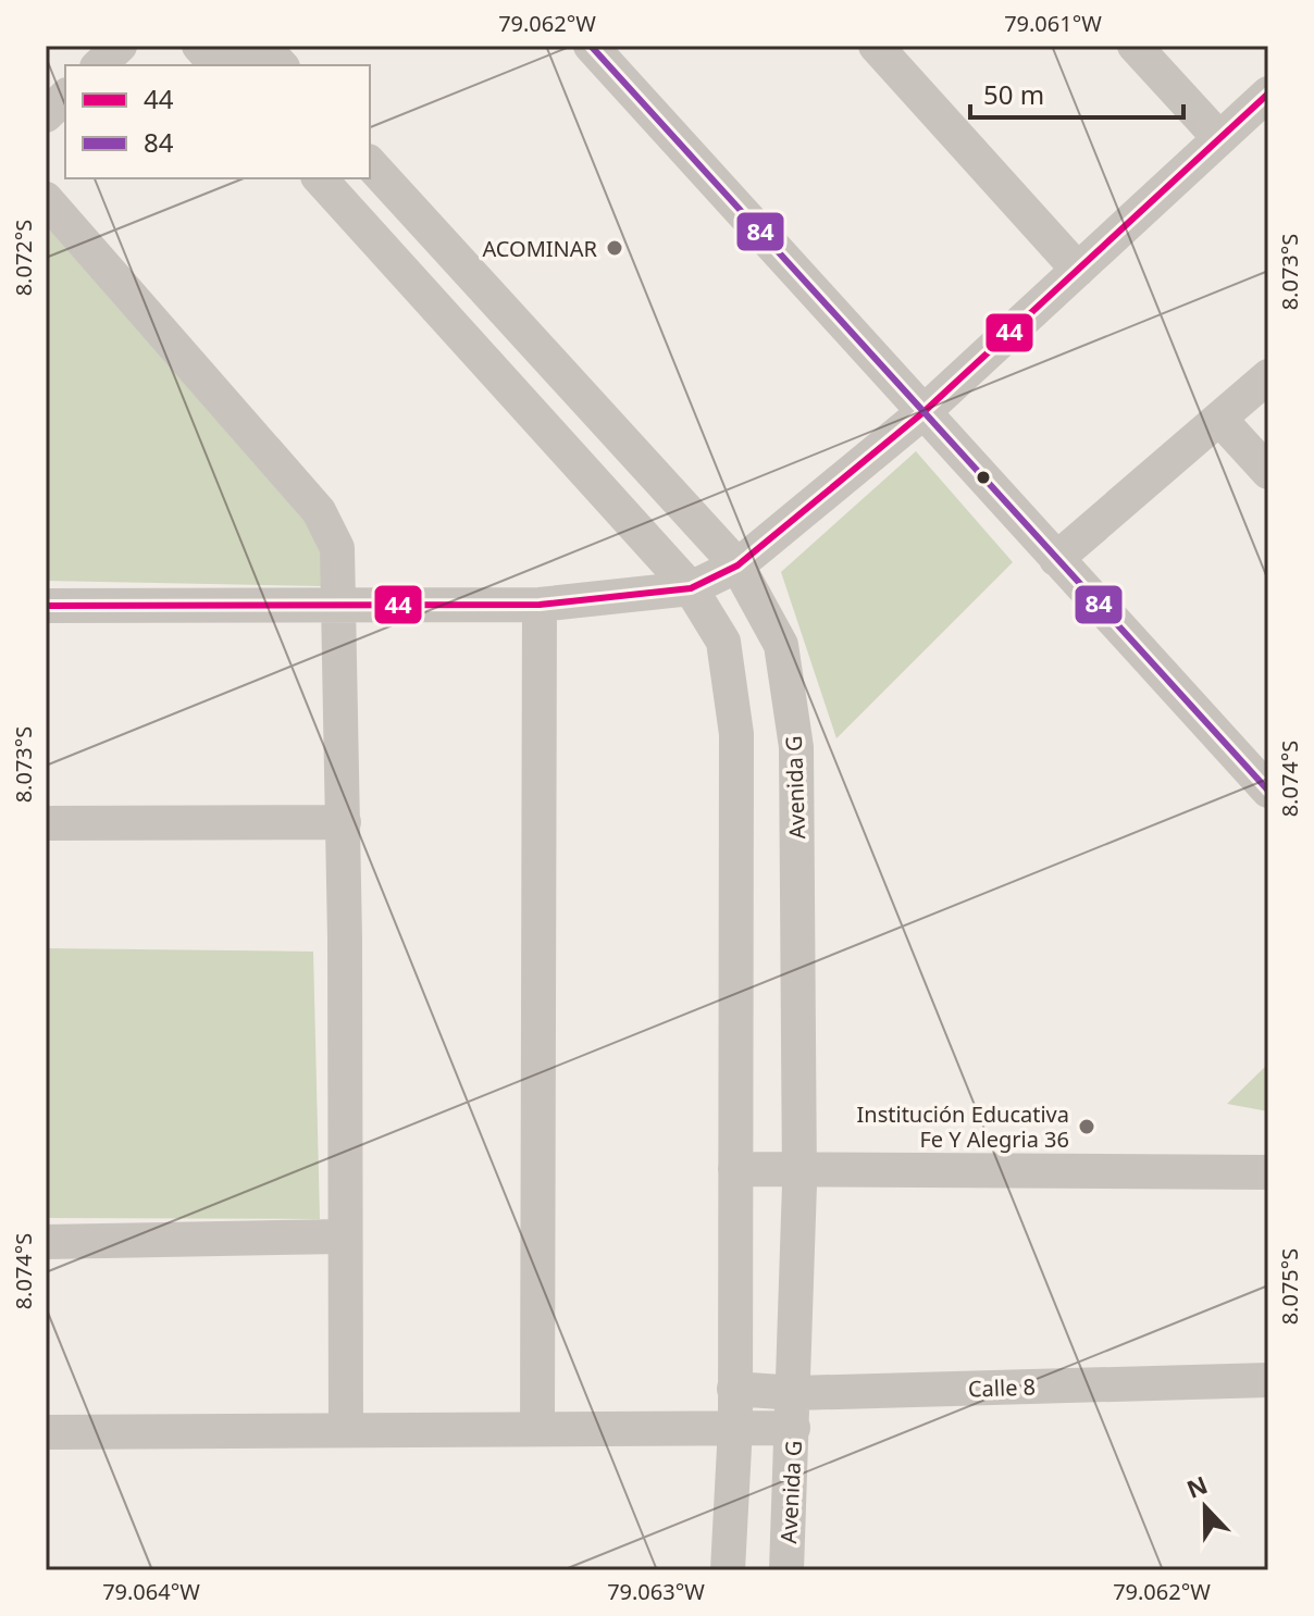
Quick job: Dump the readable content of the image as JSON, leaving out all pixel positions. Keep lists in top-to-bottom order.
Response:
{
  "streets": {
    "street": ["Avenida G", "Calle 8"]
  },
  "crossings": [
    ["Avenida G", "Calle 8"]
  ],
  "places": ["ACOMINAR", "Institución Educativa Fe Y Alegria 36"],
  "lines": ["transit line 84", "transit line 44"],
  "legend": ["44", "84"],
  "scale_bar": "50 m",
  "north": "top",
  "coordinates": [
    "79.062°W",
    "79.061°W",
    "8.072°S",
    "8.073°S",
    "8.074°S",
    "8.075°S",
    "79.064°W",
    "79.063°W"
  ]
}
